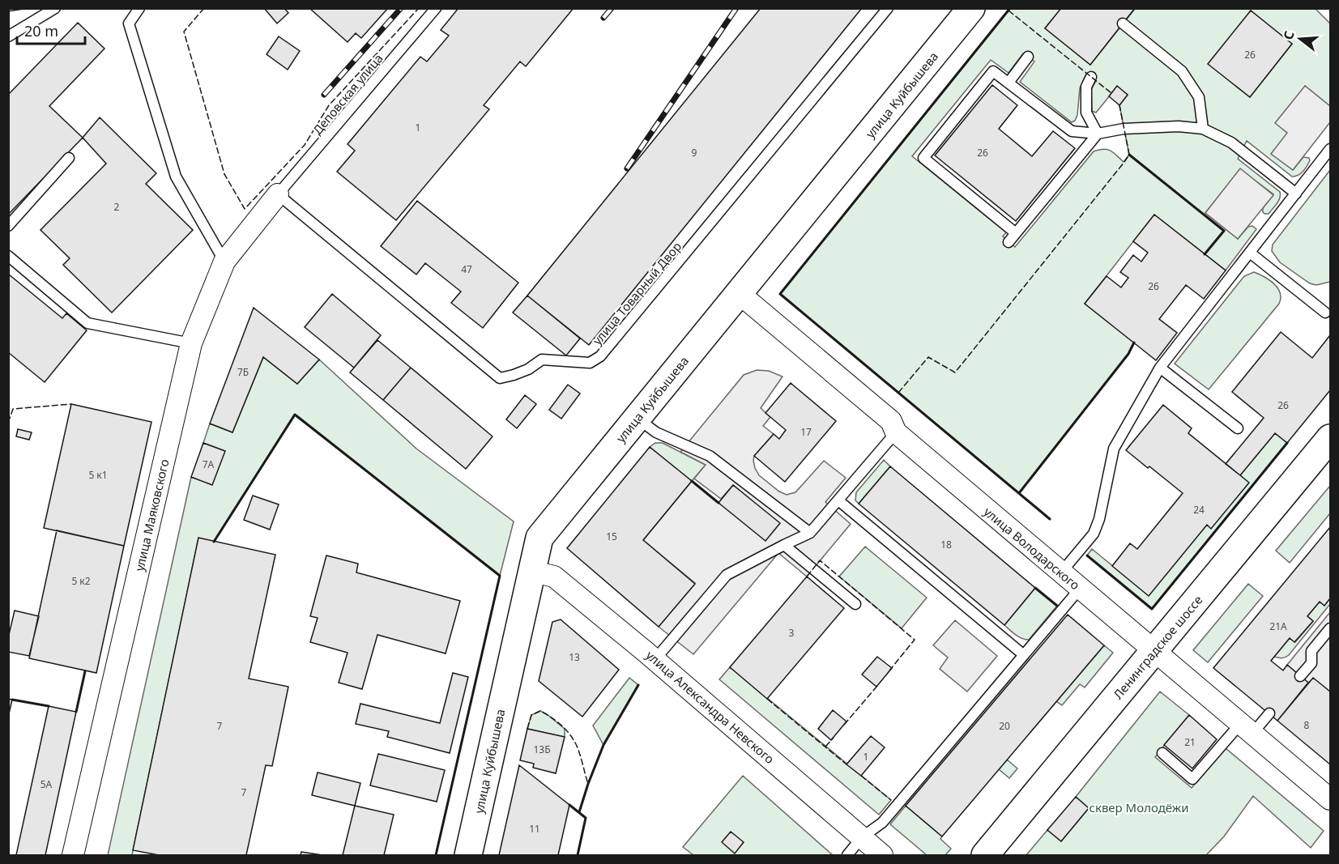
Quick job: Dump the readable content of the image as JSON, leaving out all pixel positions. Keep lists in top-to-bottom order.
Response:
{
  "streets": {
    "main road": ["улица Куйбышева", "Ленинградское шоссе"],
    "street": ["улица Маяковского", "улица Володарского", "улица Александра Невского"],
    "lane": ["Деповская улица", "улица Товарный Двор"]
  },
  "crossings": [
    ["Деповская улица", "улица Товарный Двор"],
    ["Деповская улица", "улица Маяковского"],
    ["улица Куйбышева", "улица Володарского"],
    ["улица Куйбышева", "улица Александра Невского"],
    ["улица Товарный Двор", "улица Маяковского"],
    ["улица Володарского", "Ленинградское шоссе"]
  ],
  "parks": ["сквер Молодёжи"],
  "house_numbers": [
    "26",
    "1",
    "9",
    "26",
    "2",
    "47",
    "26",
    "7Б",
    "26",
    "17",
    "7А",
    "5 к1",
    "24",
    "15",
    "18",
    "5 к2",
    "21А",
    "3",
    "13",
    "8",
    "7",
    "20",
    "21",
    "13Б",
    "1",
    "5А",
    "7",
    "11"
  ],
  "scale_bar": "20 m",
  "north": "left"
}
